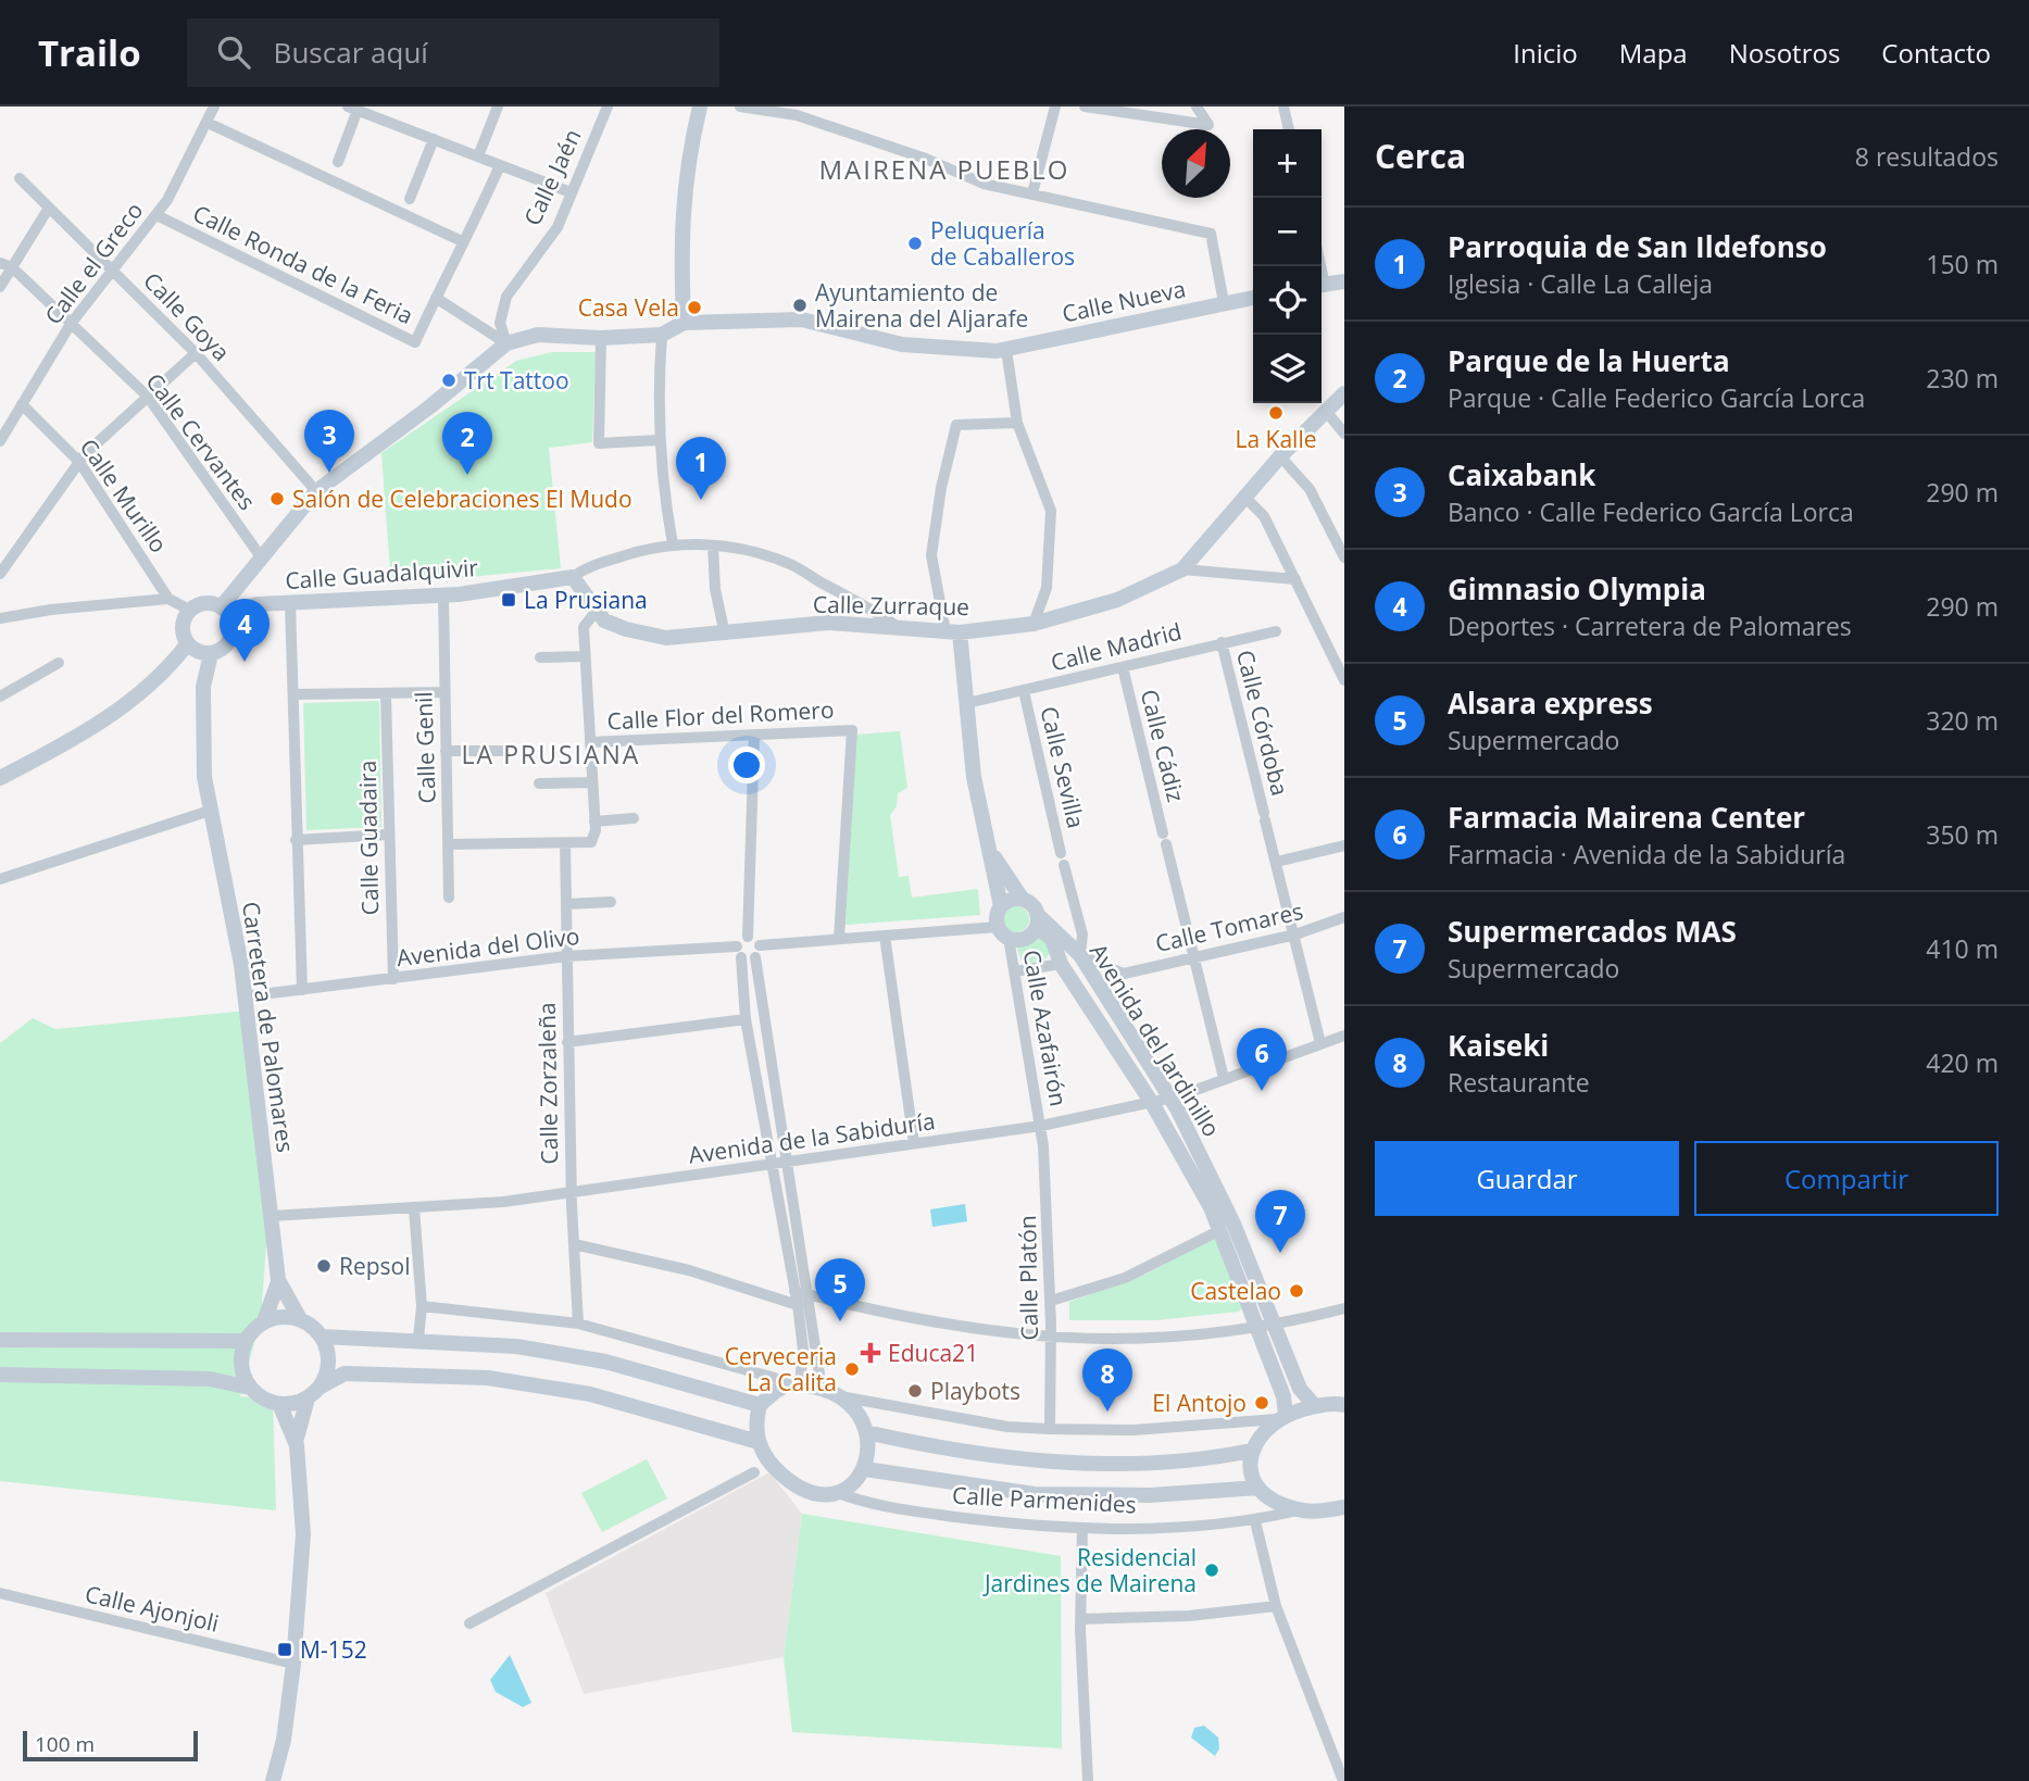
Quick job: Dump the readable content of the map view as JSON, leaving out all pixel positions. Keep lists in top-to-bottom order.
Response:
{
  "streets": {
    "street": [
      "Calle Jaén",
      "Calle el Greco",
      "Calle Ronda de la Feria",
      "Calle Nueva",
      "Calle Goya",
      "Calle Cervantes",
      "Calle Murillo",
      "Calle Guadalquivir",
      "Calle Zurraque",
      "Calle Madrid",
      "Calle Flor del Romero",
      "Calle Córdoba",
      "Calle Cádiz",
      "Calle Genil",
      "Calle Sevilla",
      "Calle Guadaira",
      "Calle Tomares",
      "Avenida del Olivo",
      "Carretera de Palomares",
      "Calle Azafairón",
      "Avenida del Jardinillo",
      "Calle Zorzaleña",
      "Avenida de la Sabiduría",
      "Calle Platón",
      "Calle Parmenides",
      "Calle Ajonjoli"
    ]
  },
  "crossings": [
    ["Calle el Greco", "Calle Ronda de la Feria"],
    ["Calle el Greco", "Calle Goya"],
    ["Calle el Greco", "Calle Cervantes"],
    ["Calle el Greco", "Calle Murillo"],
    ["Calle Murillo", "Calle Guadalquivir"],
    ["Calle Murillo", "Carretera de Palomares"],
    ["Calle Guadalquivir", "Calle Zurraque"],
    ["Calle Guadalquivir", "Calle Genil"],
    ["Calle Guadalquivir", "Carretera de Palomares"],
    ["Calle Madrid", "Calle Córdoba"],
    ["Calle Madrid", "Calle Cádiz"],
    ["Calle Madrid", "Calle Sevilla"],
    ["Calle Córdoba", "Calle Tomares"],
    ["Calle Córdoba", "Avenida de la Sabiduría"],
    ["Calle Cádiz", "Calle Tomares"],
    ["Calle Cádiz", "Avenida de la Sabiduría"],
    ["Calle Sevilla", "Calle Tomares"],
    ["Calle Sevilla", "Avenida del Jardinillo"],
    ["Calle Guadaira", "Avenida del Olivo"],
    ["Calle Tomares", "Avenida del Jardinillo"],
    ["Avenida del Olivo", "Carretera de Palomares"],
    ["Avenida del Olivo", "Calle Zorzaleña"],
    ["Carretera de Palomares", "Avenida de la Sabiduría"],
    ["Calle Azafairón", "Avenida del Jardinillo"],
    ["Calle Azafairón", "Avenida de la Sabiduría"],
    ["Calle Azafairón", "Calle Platón"],
    ["Avenida del Jardinillo", "Avenida de la Sabiduría"],
    ["Calle Zorzaleña", "Avenida de la Sabiduría"],
    ["Avenida de la Sabiduría", "Calle Platón"]
  ],
  "districts": ["MAIRENA PUEBLO", "LA PRUSIANA"],
  "places": {
    "other": [
      "Peluquería de Caballeros",
      "Ayuntamiento de Mairena del Aljarafe",
      "Casa Vela",
      "Trt Tattoo",
      "La Kalle",
      "Salón de Celebraciones El Mudo",
      "Repsol",
      "Castelao",
      "Cerveceria La Calita",
      "Playbots",
      "El Antojo",
      "Residencial Jardines de Mairena"
    ],
    "transit": ["La Prusiana", "M-152"],
    "health": ["Educa21"]
  },
  "scale_bar": "100 m",
  "north": "top right",
  "page": {
    "header": "Trailo",
    "search": "Buscar aquí",
    "nav": [
      "Inicio",
      "Mapa",
      "Nosotros",
      "Contacto"
    ],
    "heading": ["Cerca", "8 resultados"],
    "map_buttons": ["+", "−"],
    "list": [
      {
        "mark": "1",
        "name": "Parroquia de San Ildefonso",
        "note": "Iglesia · Calle La Calleja",
        "value": "150 m"
      },
      {
        "mark": "2",
        "name": "Parque de la Huerta",
        "note": "Parque · Calle Federico García Lorca",
        "value": "230 m"
      },
      {
        "mark": "3",
        "name": "Caixabank",
        "note": "Banco · Calle Federico García Lorca",
        "value": "290 m"
      },
      {
        "mark": "4",
        "name": "Gimnasio Olympia",
        "note": "Deportes · Carretera de Palomares",
        "value": "290 m"
      },
      {
        "mark": "5",
        "name": "Alsara express",
        "note": "Supermercado",
        "value": "320 m"
      },
      {
        "mark": "6",
        "name": "Farmacia Mairena Center",
        "note": "Farmacia · Avenida de la Sabiduría",
        "value": "350 m"
      },
      {
        "mark": "7",
        "name": "Supermercados MAS",
        "note": "Supermercado",
        "value": "410 m"
      },
      {
        "mark": "8",
        "name": "Kaiseki",
        "note": "Restaurante",
        "value": "420 m"
      }
    ],
    "pins": [
      "3",
      "2",
      "1",
      "4",
      "6",
      "7",
      "5",
      "8"
    ],
    "buttons": ["Guardar", "Compartir"],
    "scale": "100 m"
  }
}
